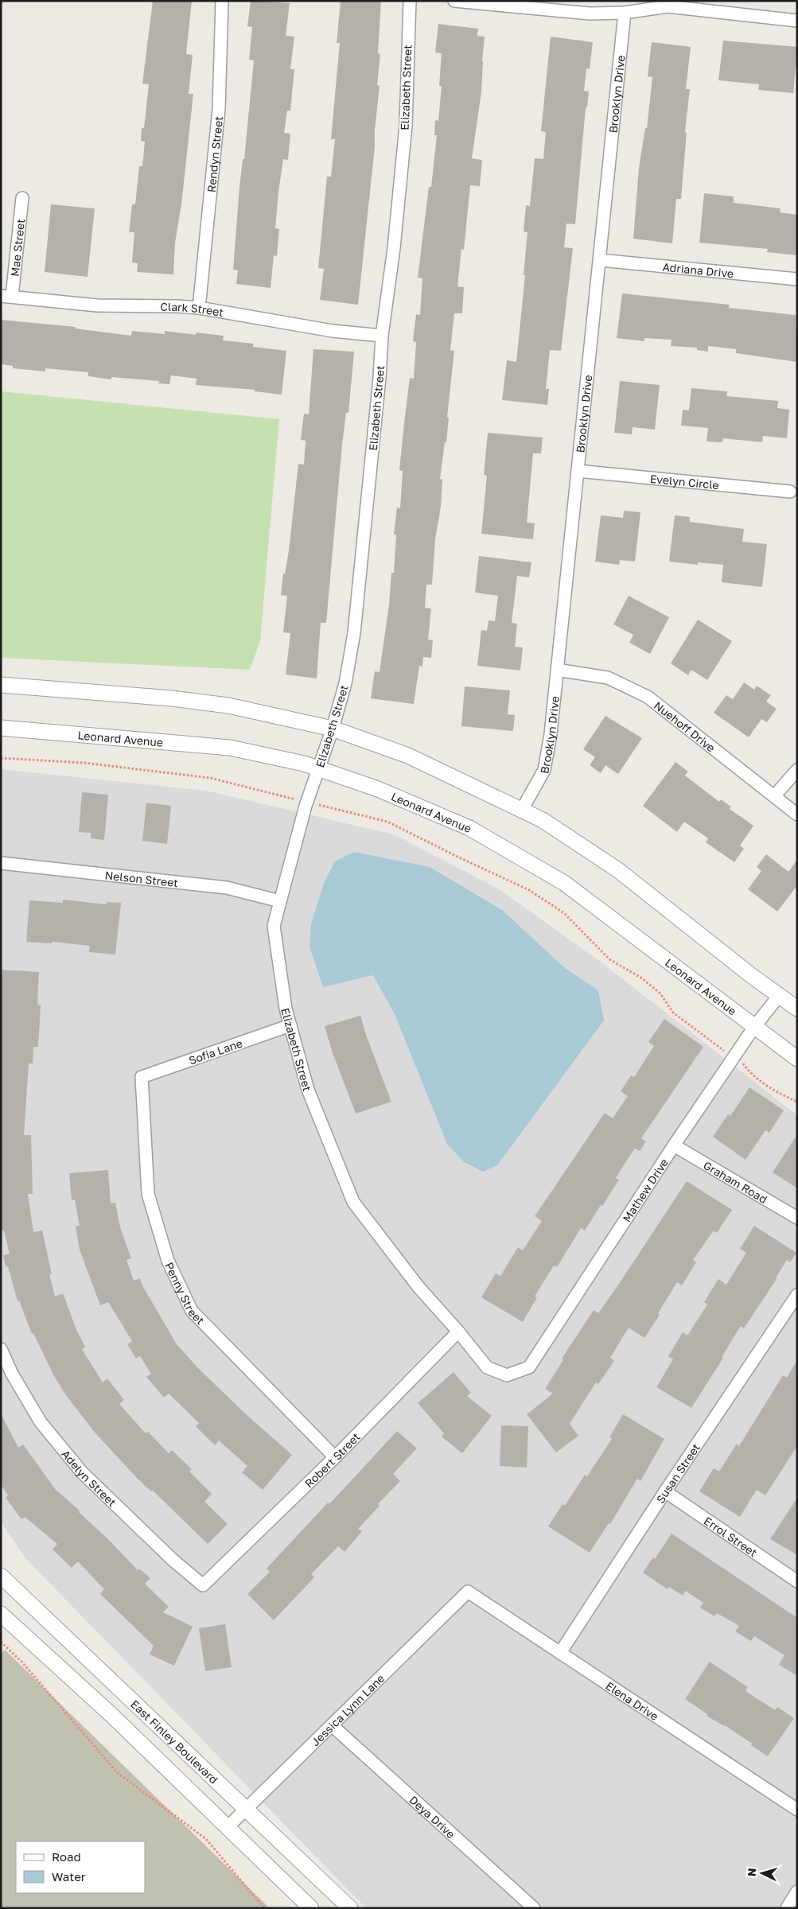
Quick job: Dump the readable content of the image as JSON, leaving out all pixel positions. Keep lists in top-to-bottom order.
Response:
{
  "streets": {
    "street": [
      "Elizabeth Street",
      "Brooklyn Drive",
      "Rendyn Street",
      "Mae Street",
      "Adriana Drive",
      "Clark Street",
      "Evelyn Circle",
      "Nuehoff Drive",
      "Leonard Avenue",
      "Nelson Street",
      "Sofia Lane",
      "Graham Road",
      "Mathew Drive",
      "Penny Street",
      "Robert Street",
      "Susan Street",
      "Adelyn Street",
      "Errol Street",
      "Elena Drive",
      "Jessica Lynn Lane",
      "East Finley Boulevard",
      "Deya Drive"
    ]
  },
  "crossings": [
    ["Elizabeth Street", "Clark Street"],
    ["Elizabeth Street", "Leonard Avenue"],
    ["Elizabeth Street", "Nelson Street"],
    ["Elizabeth Street", "Sofia Lane"],
    ["Elizabeth Street", "Mathew Drive"],
    ["Elizabeth Street", "Robert Street"],
    ["Brooklyn Drive", "Adriana Drive"],
    ["Brooklyn Drive", "Evelyn Circle"],
    ["Brooklyn Drive", "Nuehoff Drive"],
    ["Rendyn Street", "Clark Street"],
    ["Mae Street", "Clark Street"],
    ["Leonard Avenue", "Mathew Drive"],
    ["Sofia Lane", "Penny Street"],
    ["Graham Road", "Mathew Drive"],
    ["Penny Street", "Robert Street"],
    ["Robert Street", "Adelyn Street"],
    ["Susan Street", "Errol Street"],
    ["Susan Street", "Elena Drive"],
    ["Elena Drive", "Jessica Lynn Lane"],
    ["Jessica Lynn Lane", "East Finley Boulevard"],
    ["Jessica Lynn Lane", "Deya Drive"]
  ],
  "legend": ["Road", "Water"],
  "north": "left"
}
